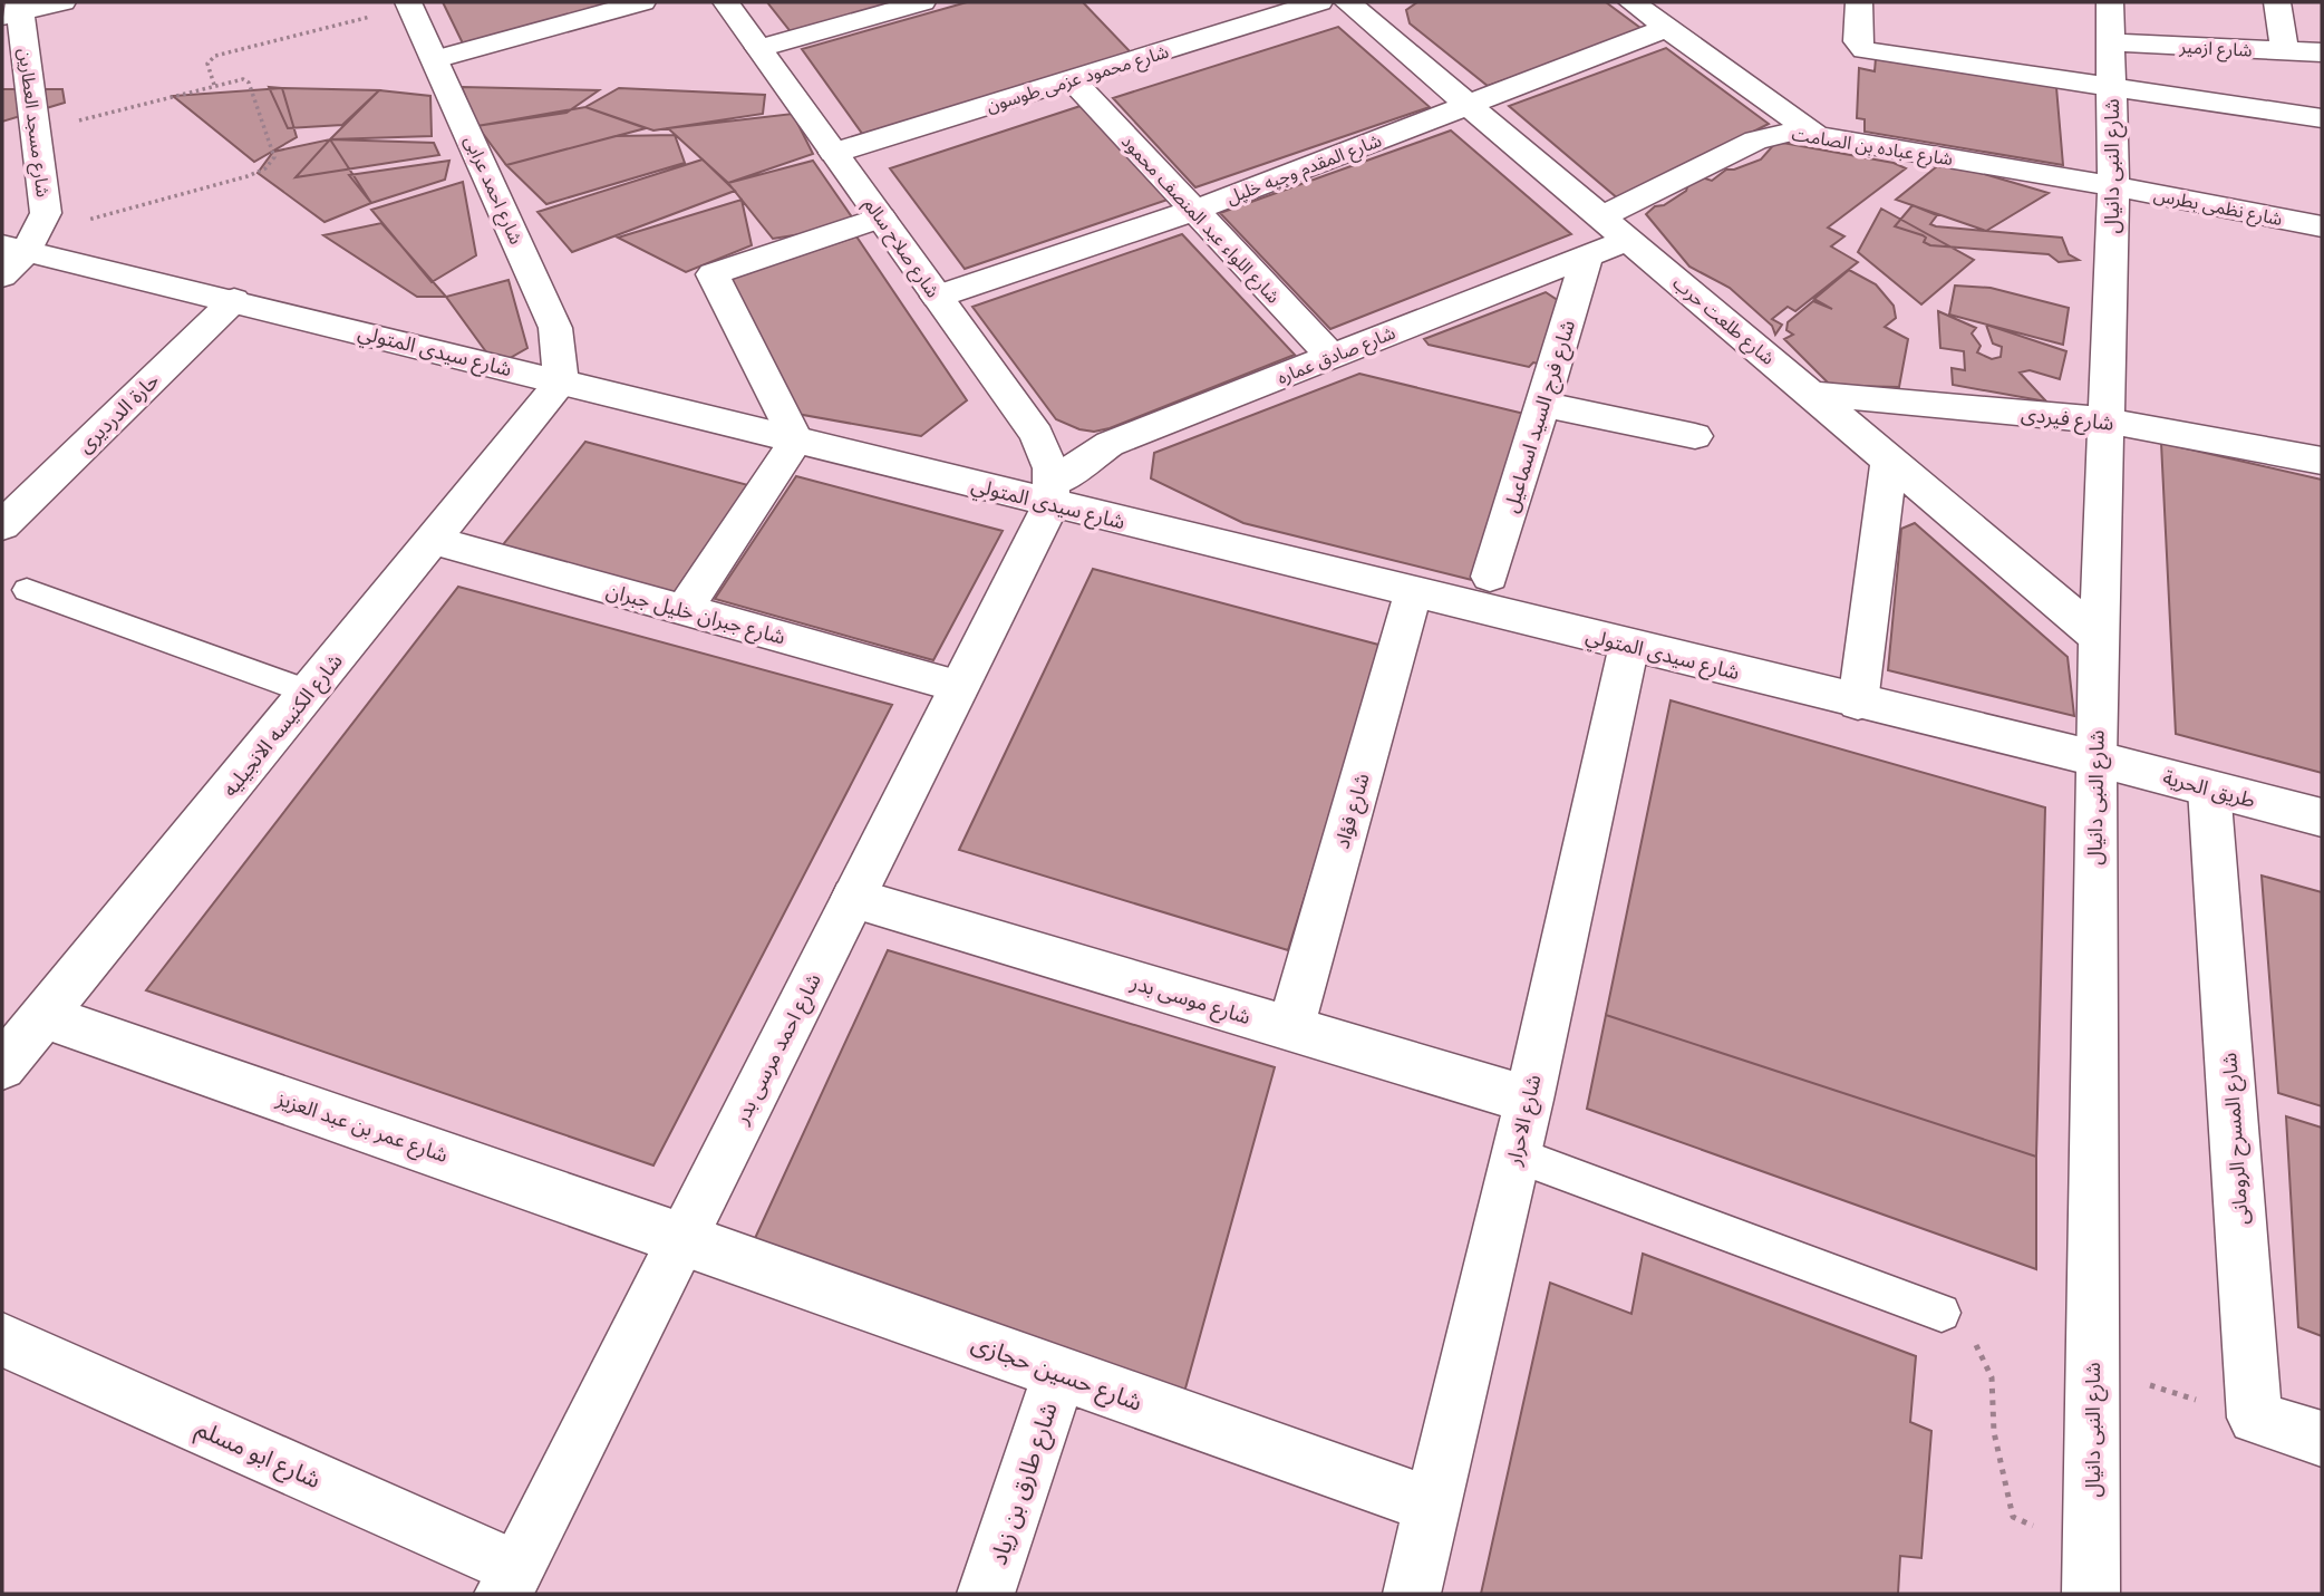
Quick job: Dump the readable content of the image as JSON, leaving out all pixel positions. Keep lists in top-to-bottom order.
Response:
{
  "streets": {
    "street": [
      "شارع ازمير",
      "شارع محمود عزمى طوسون",
      "شارع مسجد العطارين",
      "شارع عباده بن الصامت",
      "شارع النبى دانيال",
      "شارع المقدم وجيه خليل",
      "شارع احمد عرابى",
      "شارع نظمى بطرس",
      "شارع اللواء عبد المنصف محمود",
      "شارع صلاح سالم",
      "شارع طلعت حرب",
      "شارع سيدى المتولي",
      "شارع صادق عماره",
      "حارة الدرديرى",
      "شارع فرج السيد اسماعيل",
      "شارع فيردى",
      "شارع جبران خليل جبران",
      "شارع الكنيسه الانجيليه",
      "طريق الحرية",
      "شارع فؤاد",
      "شارع موسى بدر",
      "شارع احمد مرسى بدر",
      "شارع الاحرار",
      "شارع عمر بن عبد العزيز",
      "شارع المسرح الرومانى",
      "شارع حسين حجازى",
      "شارع ابو مسلم",
      "شارع طارق بن زياد"
    ]
  },
  "crossings": [
    ["شارع ازمير", "شارع النبى دانيال"],
    ["شارع محمود عزمى طوسون", "شارع اللواء عبد المنصف محمود"],
    ["شارع محمود عزمى طوسون", "شارع صلاح سالم"],
    ["شارع مسجد العطارين", "شارع سيدى المتولي"],
    ["شارع عباده بن الصامت", "شارع النبى دانيال"],
    ["شارع عباده بن الصامت", "شارع نظمى بطرس"],
    ["شارع عباده بن الصامت", "شارع طلعت حرب"],
    ["شارع النبى دانيال", "شارع نظمى بطرس"],
    ["شارع النبى دانيال", "شارع طلعت حرب"],
    ["شارع النبى دانيال", "شارع سيدى المتولي"],
    ["شارع النبى دانيال", "شارع فيردى"],
    ["شارع النبى دانيال", "طريق الحرية"],
    ["شارع المقدم وجيه خليل", "شارع اللواء عبد المنصف محمود"],
    ["شارع المقدم وجيه خليل", "شارع صلاح سالم"],
    ["شارع المقدم وجيه خليل", "شارع طلعت حرب"],
    ["شارع احمد عرابى", "شارع سيدى المتولي"],
    ["شارع احمد عرابى", "شارع الكنيسه الانجيليه"],
    ["شارع اللواء عبد المنصف محمود", "شارع صادق عماره"],
    ["شارع صلاح سالم", "شارع سيدى المتولي"],
    ["شارع صلاح سالم", "شارع صادق عماره"],
    ["شارع صلاح سالم", "شارع احمد مرسى بدر"],
    ["شارع طلعت حرب", "شارع صادق عماره"],
    ["شارع طلعت حرب", "شارع فيردى"],
    ["شارع سيدى المتولي", "شارع صادق عماره"],
    ["شارع سيدى المتولي", "حارة الدرديرى"],
    ["شارع سيدى المتولي", "شارع الكنيسه الانجيليه"],
    ["شارع سيدى المتولي", "طريق الحرية"],
    ["شارع سيدى المتولي", "شارع فؤاد"],
    ["شارع سيدى المتولي", "شارع احمد مرسى بدر"],
    ["شارع سيدى المتولي", "شارع الاحرار"],
    ["شارع صادق عماره", "شارع فرج السيد اسماعيل"],
    ["شارع صادق عماره", "شارع احمد مرسى بدر"],
    ["شارع جبران خليل جبران", "شارع الكنيسه الانجيليه"],
    ["شارع جبران خليل جبران", "شارع احمد مرسى بدر"],
    ["شارع الكنيسه الانجيليه", "شارع عمر بن عبد العزيز"],
    ["طريق الحرية", "شارع المسرح الرومانى"],
    ["شارع فؤاد", "شارع موسى بدر"],
    ["شارع موسى بدر", "شارع احمد مرسى بدر"],
    ["شارع موسى بدر", "شارع الاحرار"],
    ["شارع احمد مرسى بدر", "شارع عمر بن عبد العزيز"],
    ["شارع احمد مرسى بدر", "شارع حسين حجازى"],
    ["شارع احمد مرسى بدر", "شارع ابو مسلم"],
    ["شارع الاحرار", "شارع حسين حجازى"],
    ["شارع عمر بن عبد العزيز", "شارع حسين حجازى"],
    ["شارع حسين حجازى", "شارع طارق بن زياد"]
  ]
}
